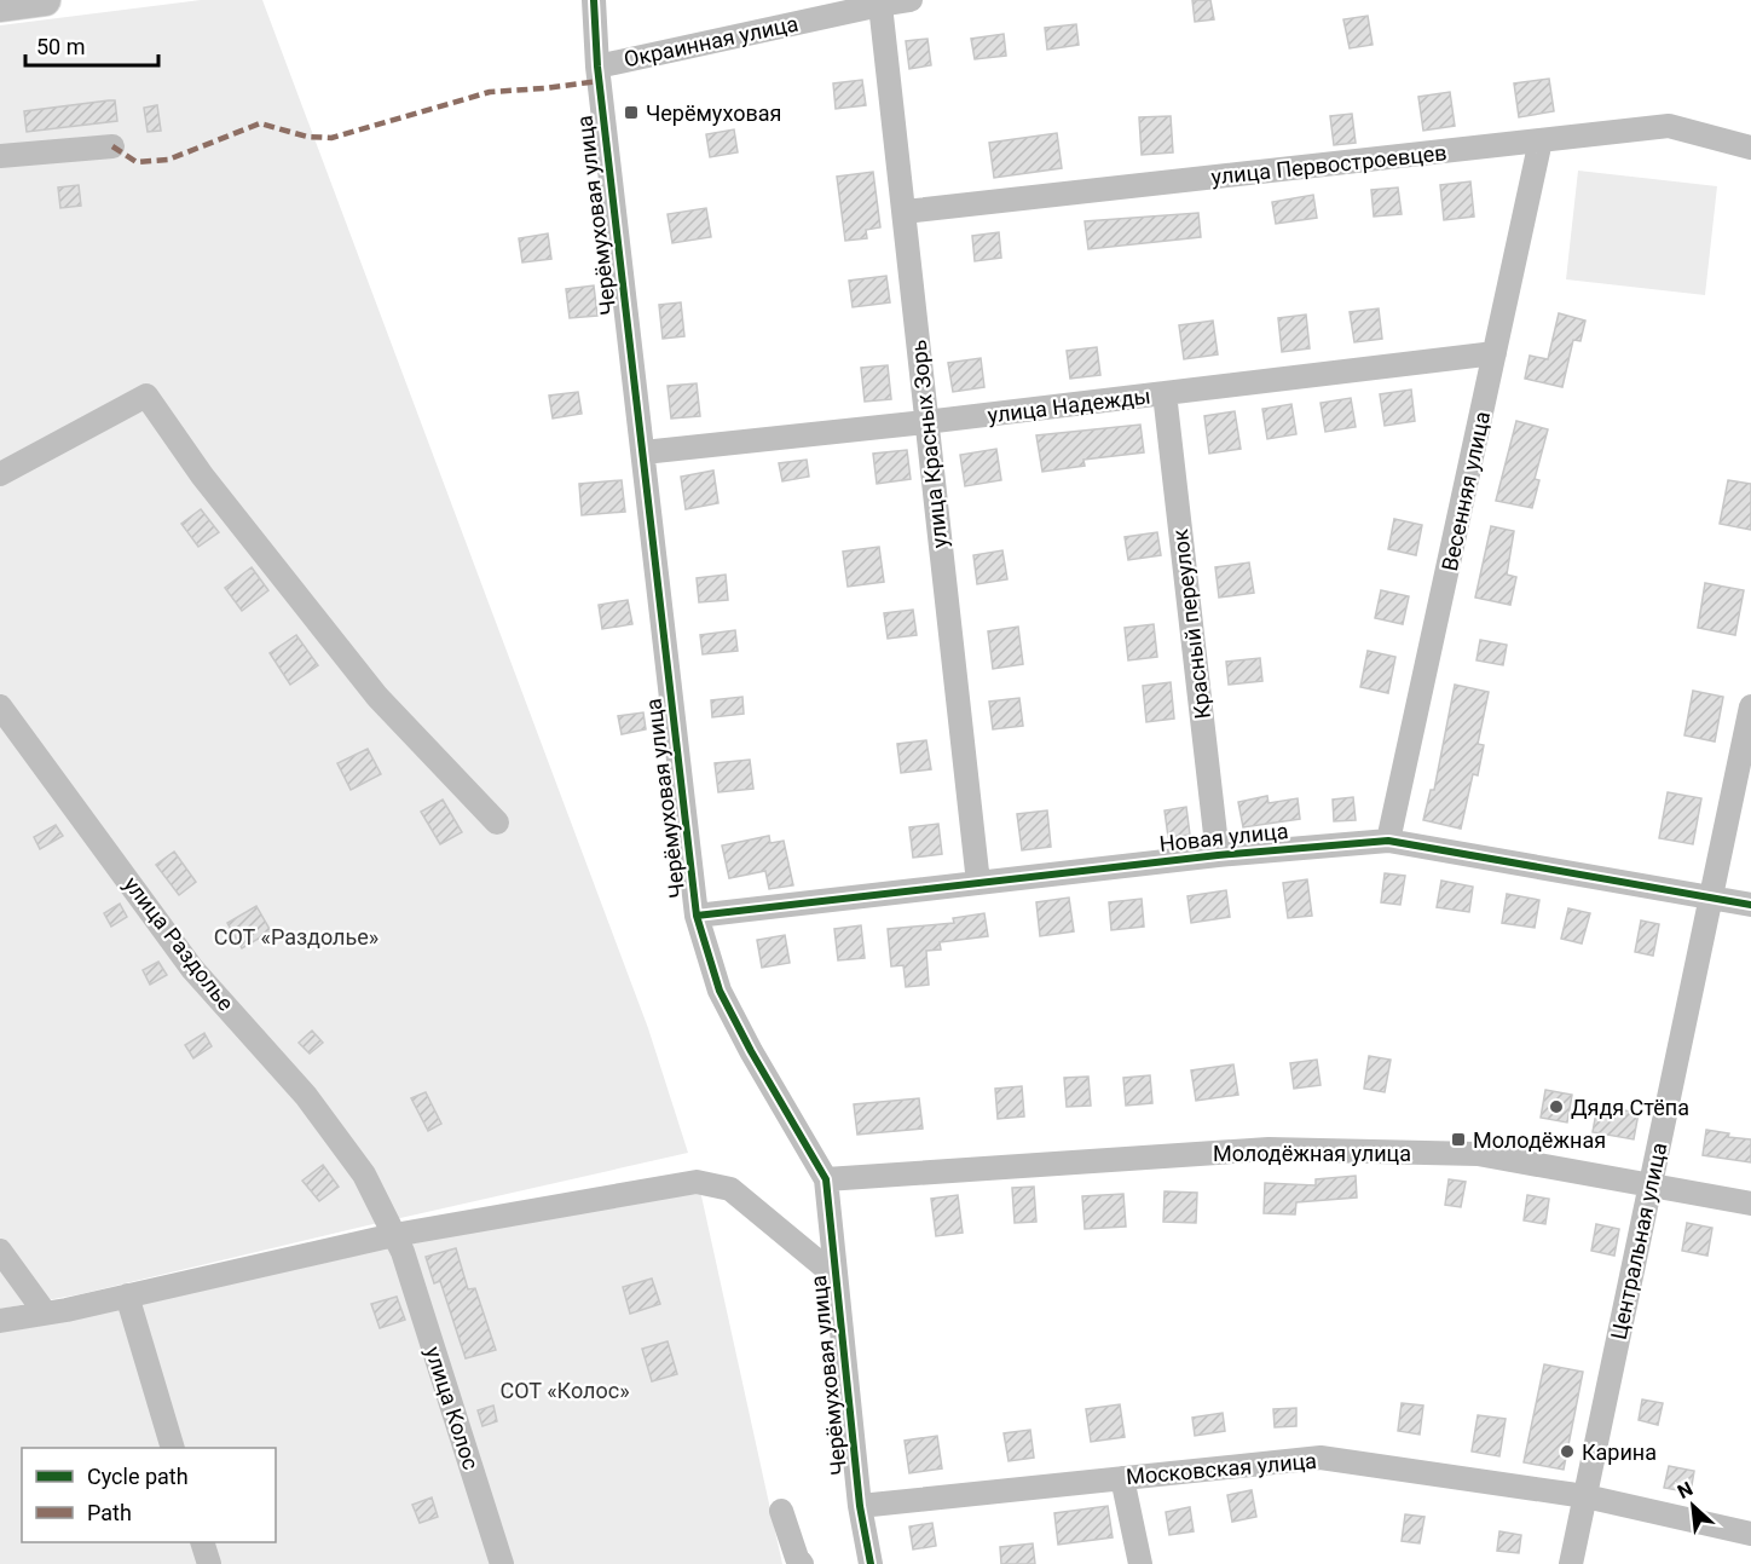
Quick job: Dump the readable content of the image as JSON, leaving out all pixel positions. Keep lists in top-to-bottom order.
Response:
{
  "streets": {
    "street": [
      "Окраинная улица",
      "улица Первостроевцев",
      "Черёмуховая улица",
      "улица Надежды",
      "улица Красных Зорь",
      "Весенняя улица",
      "Красный переулок",
      "Новая улица",
      "улица Раздолье",
      "Молодёжная улица",
      "Центральная улица",
      "улица Колос",
      "Московская улица"
    ]
  },
  "crossings": [
    ["Окраинная улица", "Черёмуховая улица"],
    ["Окраинная улица", "улица Красных Зорь"],
    ["улица Первостроевцев", "улица Красных Зорь"],
    ["улица Первостроевцев", "Весенняя улица"],
    ["Черёмуховая улица", "улица Надежды"],
    ["Черёмуховая улица", "Новая улица"],
    ["Черёмуховая улица", "Молодёжная улица"],
    ["Черёмуховая улица", "Московская улица"],
    ["улица Надежды", "улица Красных Зорь"],
    ["улица Надежды", "Весенняя улица"],
    ["улица Надежды", "Красный переулок"],
    ["улица Красных Зорь", "Новая улица"],
    ["Весенняя улица", "Новая улица"],
    ["Красный переулок", "Новая улица"],
    ["Новая улица", "Центральная улица"],
    ["улица Раздолье", "улица Колос"],
    ["Молодёжная улица", "Центральная улица"],
    ["Центральная улица", "Московская улица"]
  ],
  "parks": ["СОТ «Раздолье»", "СОТ «Колос»"],
  "places": {
    "transit": ["Черёмуховая", "Молодёжная"],
    "other": ["Дядя Стёпа", "Карина"]
  },
  "legend": ["Cycle path", "Path"],
  "scale_bar": "50 m",
  "north": "top left"
}
